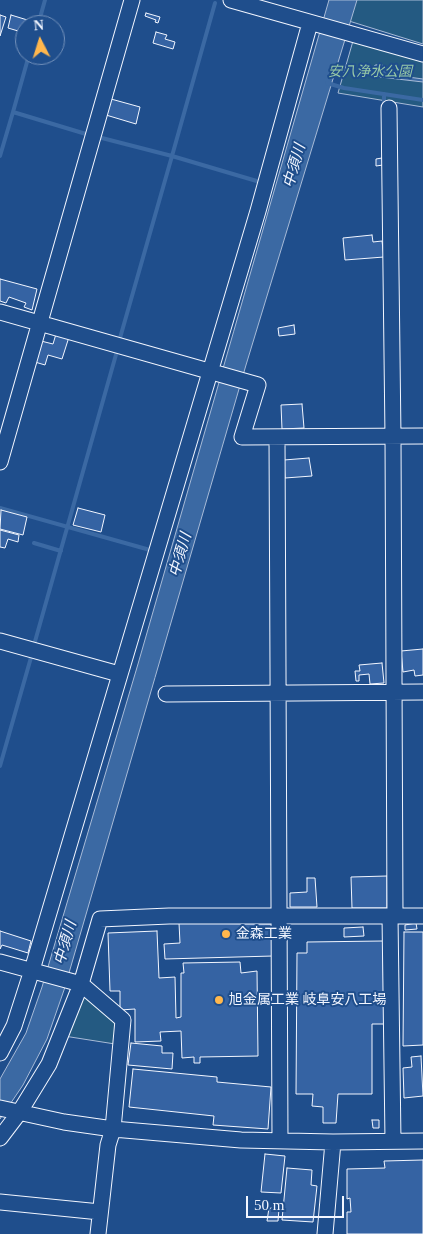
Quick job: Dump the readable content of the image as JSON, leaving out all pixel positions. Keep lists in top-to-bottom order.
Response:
{
  "water": ["中須川"],
  "parks": ["安八浄水公園"],
  "places": ["金森工業", "旭金属工業 岐阜安八工場"],
  "scale_bar": "50 m",
  "north": "top"
}
